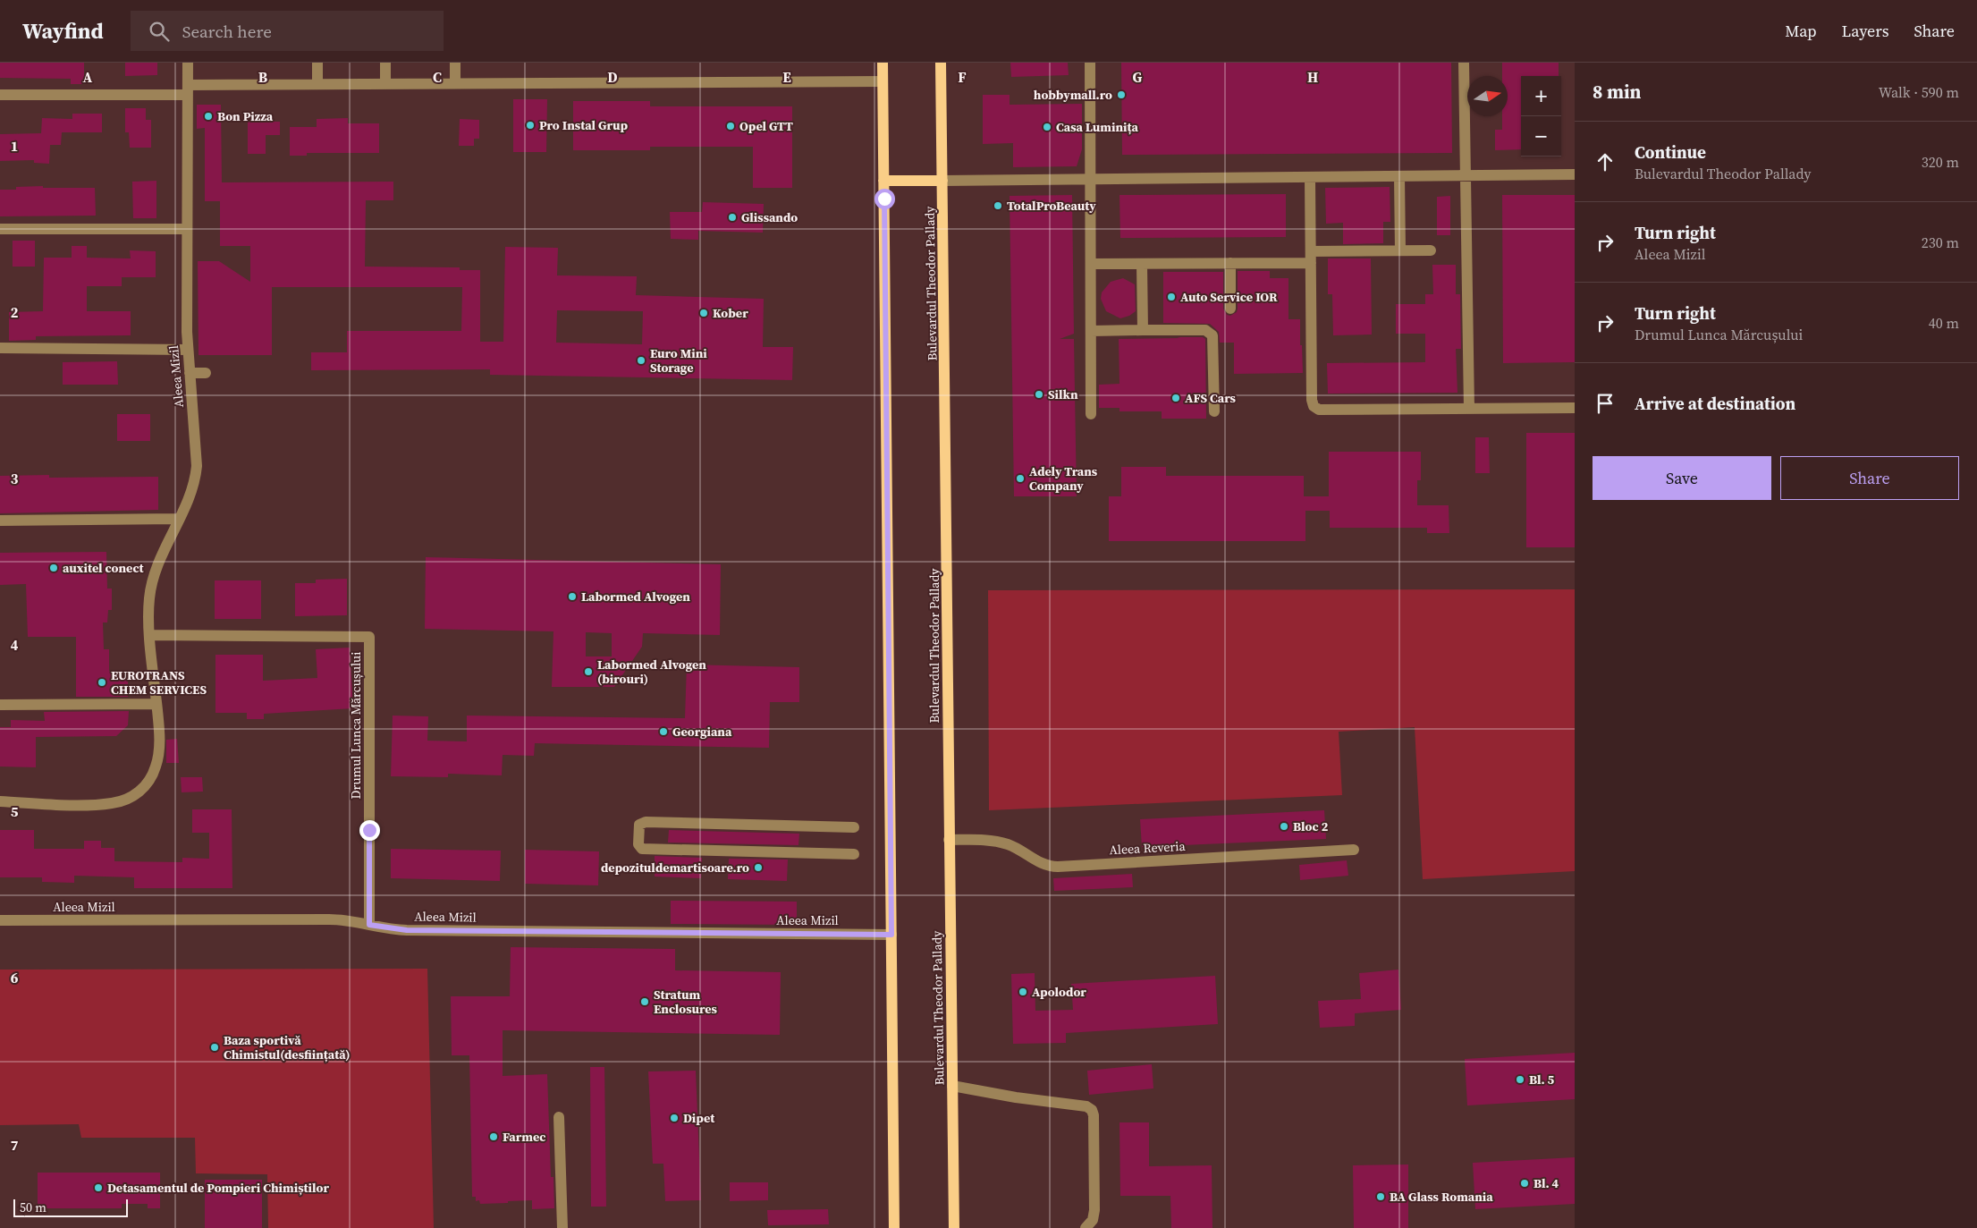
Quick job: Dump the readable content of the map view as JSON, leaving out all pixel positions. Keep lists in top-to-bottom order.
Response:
{
  "streets": {
    "main road": ["Bulevardul Theodor Pallady"],
    "street": ["Aleea Mizil", "Drumul Lunca Mărcușului", "Aleea Reveria"]
  },
  "crossings": [
    ["Bulevardul Theodor Pallady", "Aleea Reveria"],
    ["Aleea Mizil", "Drumul Lunca Mărcușului"]
  ],
  "places": [
    "hobbymall.ro",
    "Bon Pizza",
    "Pro Instal Grup",
    "Opel GTT",
    "Casa Luminița",
    "TotalProBeauty",
    "Glissando",
    "Auto Service IOR",
    "Kober",
    "Euro Mini Storage",
    "Silkn",
    "AFS Cars",
    "Adely Trans Company",
    "auxitel conect",
    "Labormed Alvogen",
    "Labormed Alvogen (birouri)",
    "EUROTRANS CHEM SERVICES",
    "Georgiana",
    "Bloc 2",
    "depozituldemartisoare.ro",
    "Apolodor",
    "Stratum Enclosures",
    "Baza sportivă Chimistul(desființată)",
    "Bl. 5",
    "Dipet",
    "Farmec",
    "Bl. 4",
    "Detasamentul de Pompieri Chimiștilor",
    "BA Glass Romania"
  ],
  "scale_bar": "50 m",
  "north": "right",
  "page": {
    "header": "Wayfind",
    "search": "Search here",
    "nav": ["Map", "Layers", "Share"],
    "heading": ["8 min", "Walk · 590 m"],
    "map_buttons": ["+", "−"],
    "list": [
      ["Continue", "Bulevardul Theodor Pallady", "320 m"],
      ["Turn right", "Aleea Mizil", "230 m"],
      ["Turn right", "Drumul Lunca Mărcușului", "40 m"],
      "Arrive at destination"
    ],
    "buttons": ["Save", "Share"],
    "scale": "50 m"
  },
  "grid": {
    "columns": [
      "A",
      "B",
      "C",
      "D",
      "E",
      "F",
      "G",
      "H"
    ],
    "rows": [
      "1",
      "2",
      "3",
      "4",
      "5",
      "6",
      "7"
    ]
  }
}
